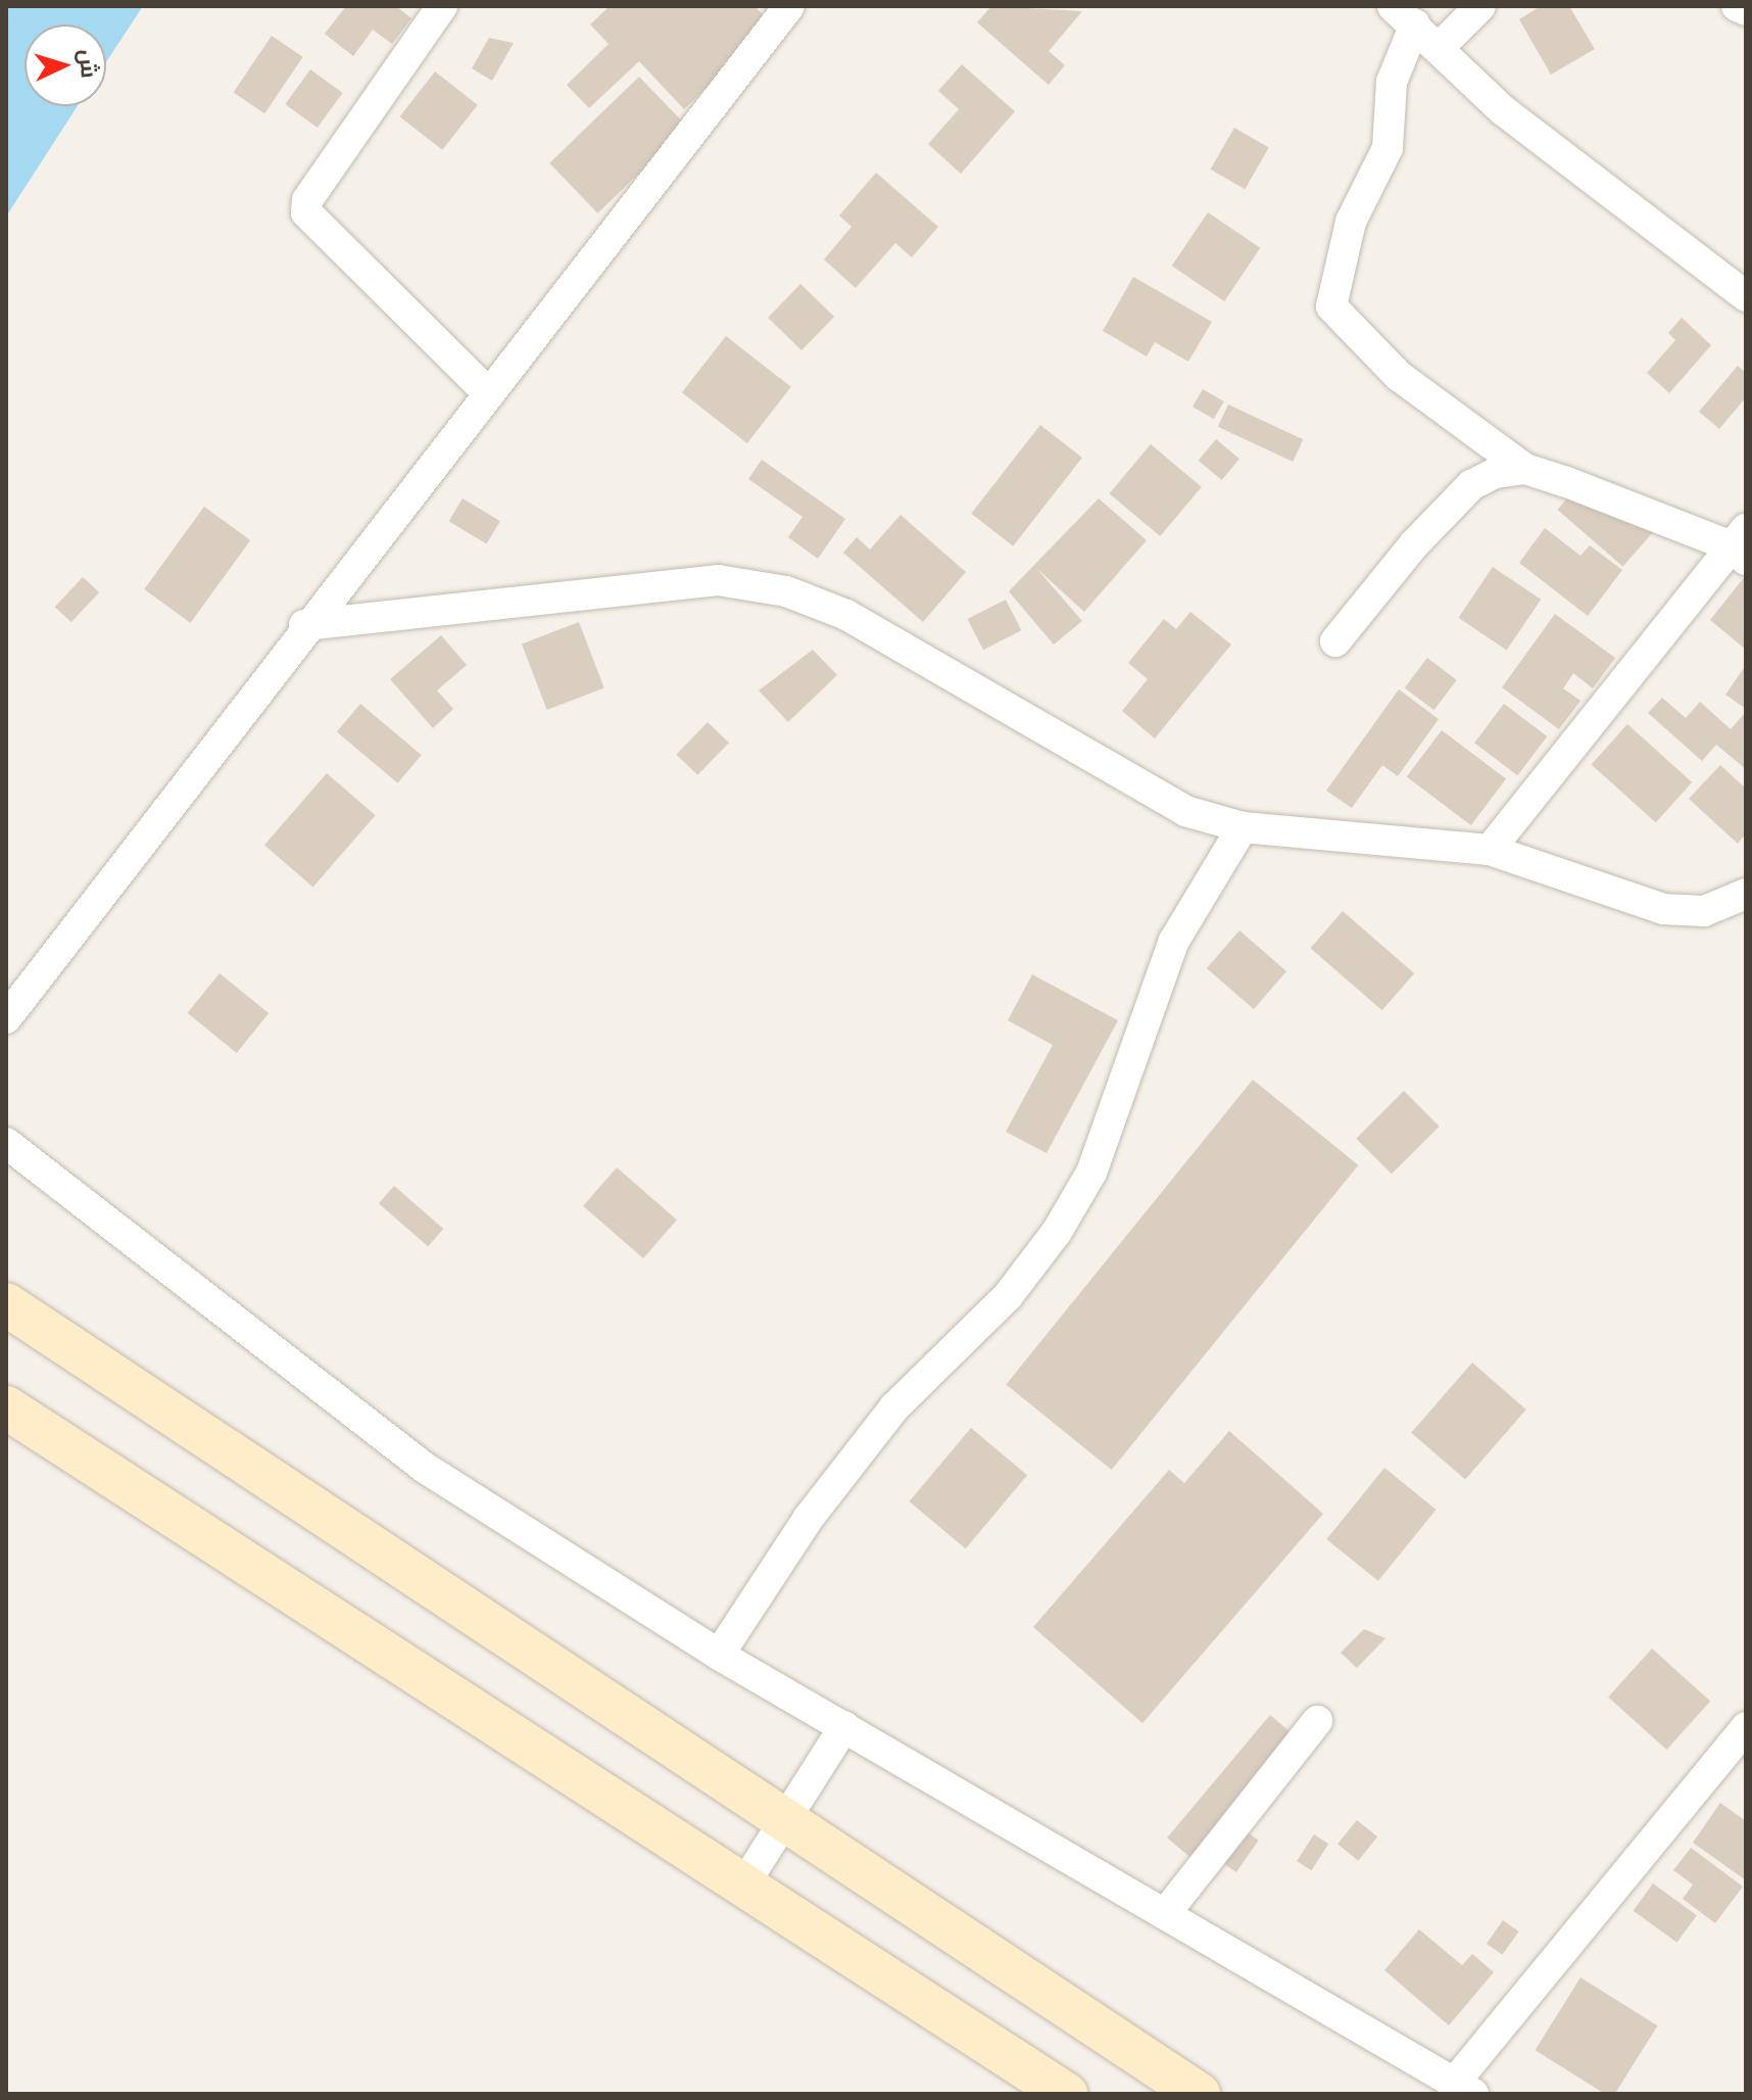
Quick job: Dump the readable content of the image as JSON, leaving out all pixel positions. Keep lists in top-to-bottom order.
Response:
{
  "north": "right"
}
